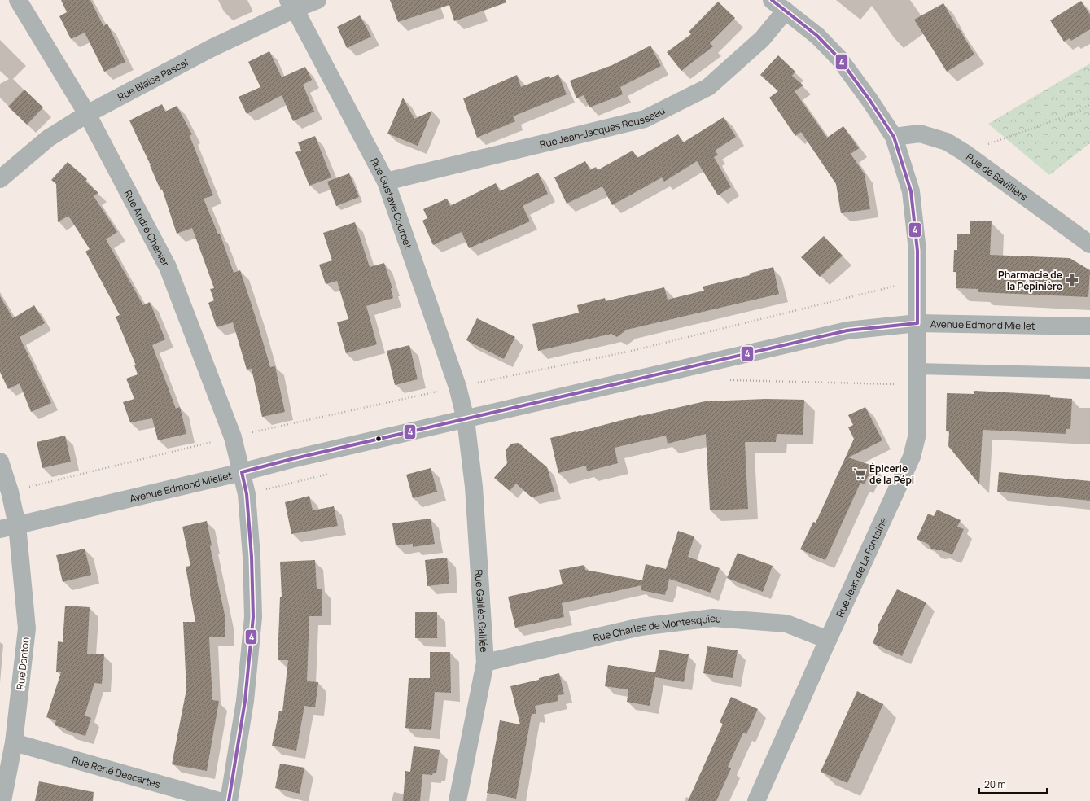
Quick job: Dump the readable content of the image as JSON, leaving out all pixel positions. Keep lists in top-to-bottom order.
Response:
{
  "streets": {
    "street": [
      "Rue Blaise Pascal",
      "Rue Jean-Jacques Rousseau",
      "Rue de Bavilliers",
      "Rue Gustave Courbet",
      "Rue André Chénier",
      "Avenue Edmond Miellet",
      "Rue Jean de La Fontaine",
      "Rue Galiléo Galilée",
      "Rue Charles de Montesquieu",
      "Rue Danton",
      "Rue René Descartes"
    ]
  },
  "crossings": [
    ["Rue Blaise Pascal", "Rue Gustave Courbet"],
    ["Rue Blaise Pascal", "Rue André Chénier"],
    ["Rue Jean-Jacques Rousseau", "Rue Gustave Courbet"],
    ["Rue Gustave Courbet", "Avenue Edmond Miellet"],
    ["Rue Gustave Courbet", "Rue Galiléo Galilée"],
    ["Rue André Chénier", "Avenue Edmond Miellet"],
    ["Avenue Edmond Miellet", "Rue Jean de La Fontaine"],
    ["Avenue Edmond Miellet", "Rue Galiléo Galilée"],
    ["Avenue Edmond Miellet", "Rue Danton"],
    ["Rue Jean de La Fontaine", "Rue Charles de Montesquieu"],
    ["Rue Galiléo Galilée", "Rue Charles de Montesquieu"],
    ["Rue Danton", "Rue René Descartes"]
  ],
  "places": {
    "pharmacy": ["Pharmacie de la Pépinière"],
    "supermarket": ["Épicerie de la Pépi"]
  },
  "lines": ["transit line 4"],
  "scale_bar": "20 m"
}
